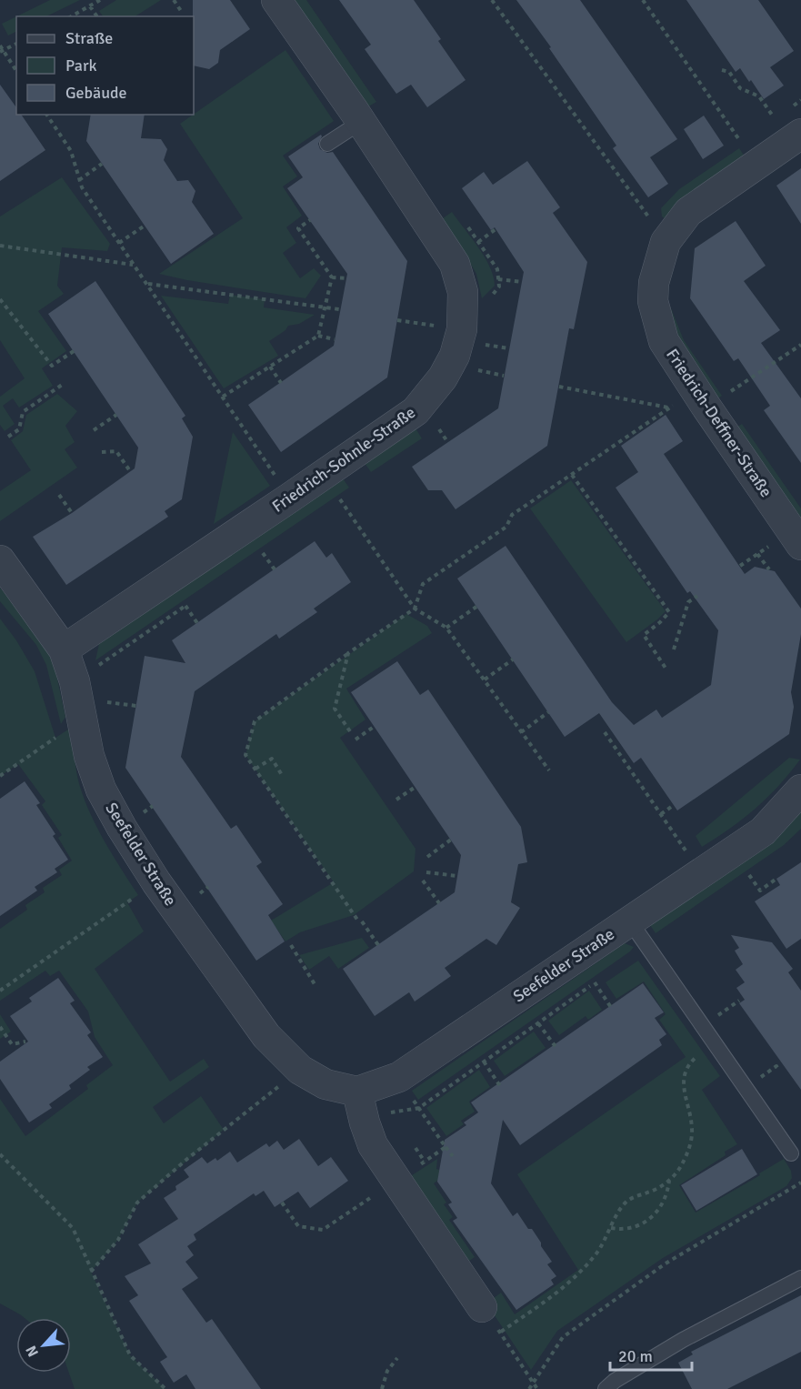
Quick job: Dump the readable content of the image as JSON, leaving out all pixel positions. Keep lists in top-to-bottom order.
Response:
{
  "streets": {
    "street": ["Friedrich-Deffner-Straße", "Friedrich-Sohnle-Straße", "Seefelder Straße"]
  },
  "crossings": [
    ["Friedrich-Sohnle-Straße", "Seefelder Straße"]
  ],
  "legend": ["Straße", "Park", "Gebäude"],
  "scale_bar": "20 m",
  "north": "bottom left"
}
